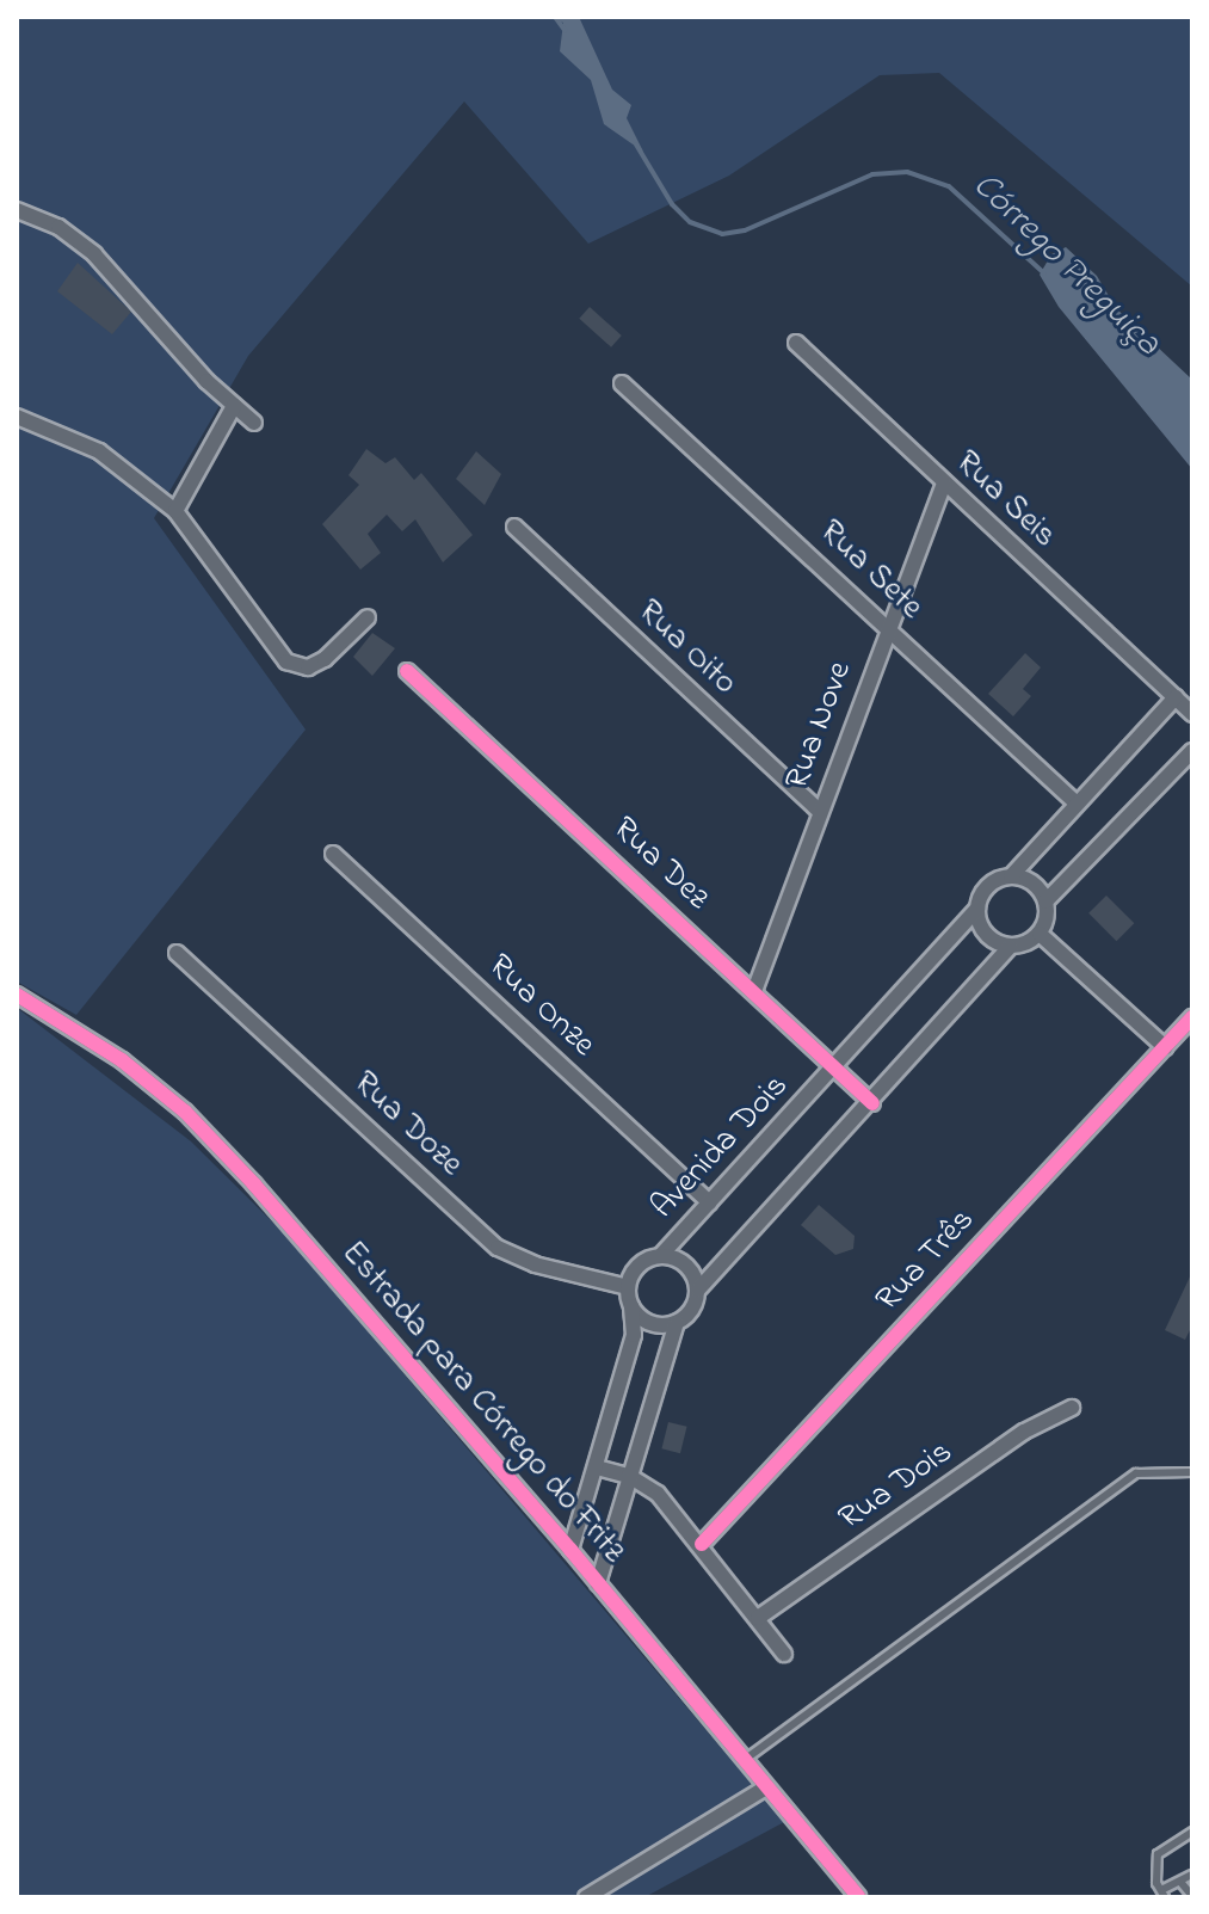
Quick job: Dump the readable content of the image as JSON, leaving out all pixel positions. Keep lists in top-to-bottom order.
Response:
{
  "streets": {
    "street": [
      "Rua Seis",
      "Rua Sete",
      "Rua Oito",
      "Rua Nove",
      "Rua Dez",
      "Rua Onze",
      "Rua Doze",
      "Avenida Dois",
      "Rua Três",
      "Estrada para Córrego do Fritz",
      "Rua Dois"
    ]
  },
  "crossings": [
    ["Rua Seis", "Rua Nove"],
    ["Rua Seis", "Avenida Dois"],
    ["Rua Sete", "Rua Nove"],
    ["Rua Sete", "Avenida Dois"],
    ["Rua Oito", "Rua Nove"],
    ["Rua Nove", "Rua Dez"],
    ["Rua Dez", "Avenida Dois"],
    ["Rua Onze", "Avenida Dois"],
    ["Rua Doze", "Avenida Dois"]
  ],
  "water": ["Córrego Preguiça"]
}
